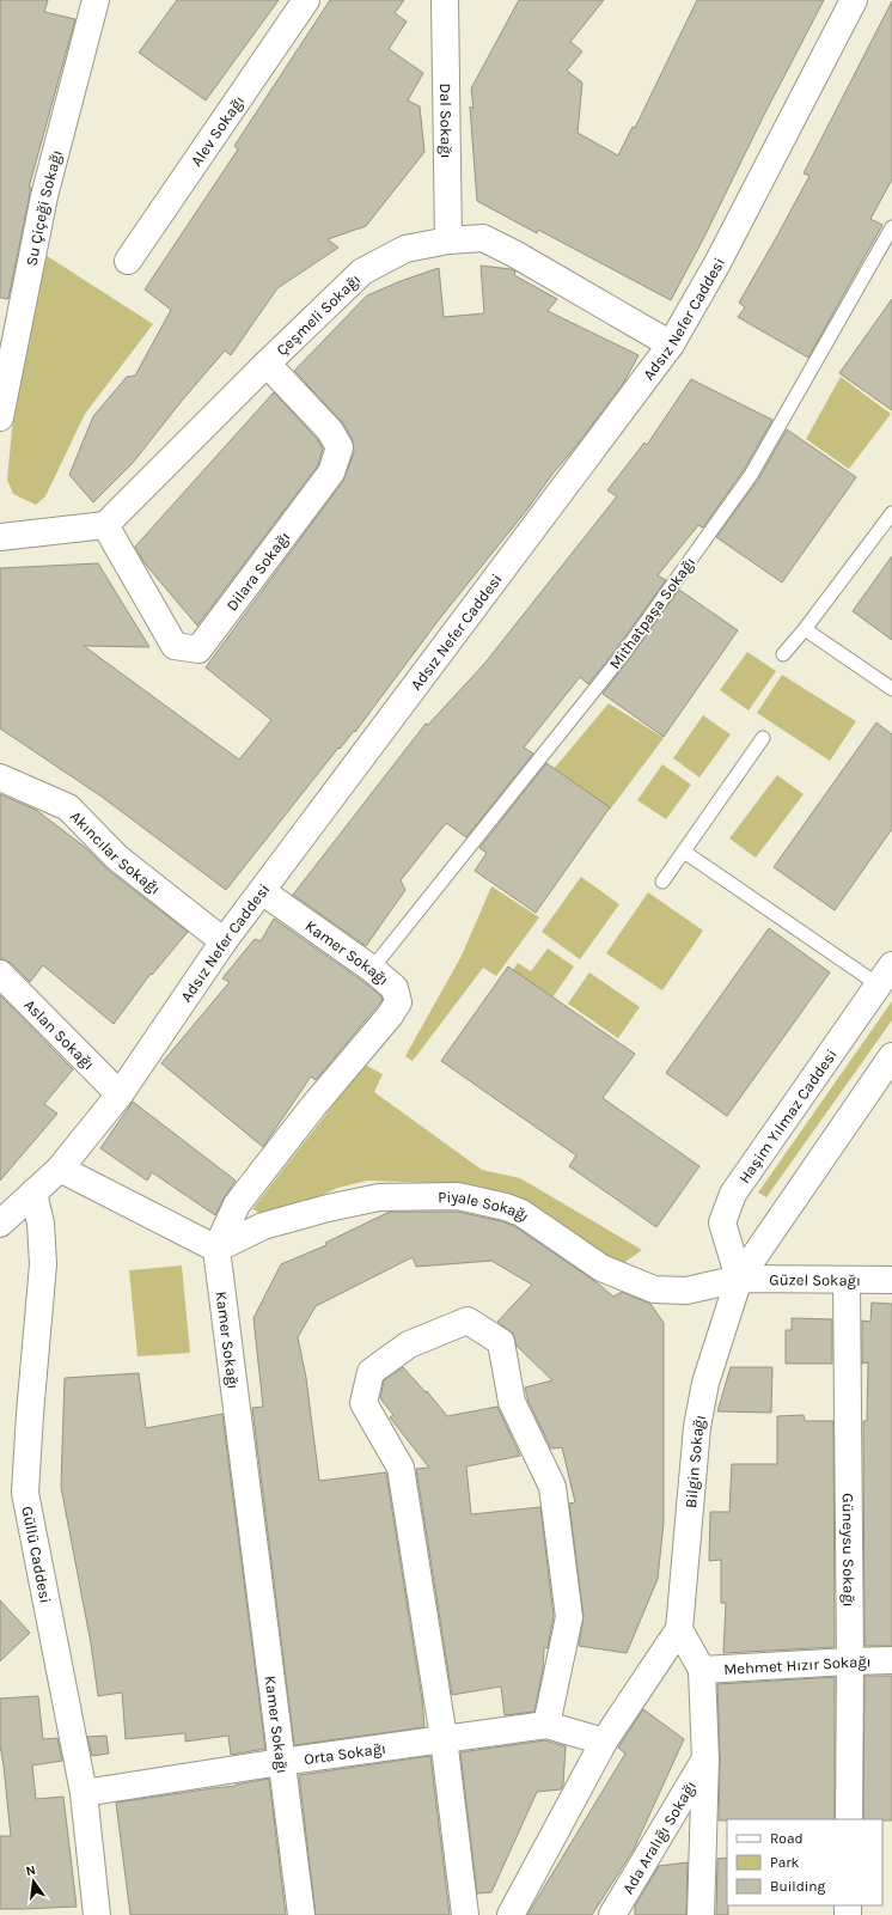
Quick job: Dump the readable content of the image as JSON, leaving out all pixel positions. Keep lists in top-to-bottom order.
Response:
{
  "streets": {
    "street": [
      "Dal Sokağı",
      "Alev Sokağı",
      "Su Çiçeği Sokağı",
      "Çeşmeli Sokağı",
      "Adsız Nefer Caddesi",
      "Dilara Sokağı",
      "Akıncılar Sokağı",
      "Kamer Sokağı",
      "Aslan Sokağı",
      "Haşim Yılmaz Caddesi",
      "Piyale Sokağı",
      "Güzel Sokağı",
      "Bilgin Sokağı",
      "Güneysu Sokağı",
      "Güllü Caddesi",
      "Mehmet Hızır Sokağı",
      "Orta Sokağı",
      "Ada Aralığı Sokağı"
    ],
    "lane": ["Mithatpaşa Sokağı"]
  },
  "crossings": [
    ["Dal Sokağı", "Çeşmeli Sokağı"],
    ["Çeşmeli Sokağı", "Adsız Nefer Caddesi"],
    ["Çeşmeli Sokağı", "Dilara Sokağı"],
    ["Adsız Nefer Caddesi", "Akıncılar Sokağı"],
    ["Adsız Nefer Caddesi", "Kamer Sokağı"],
    ["Adsız Nefer Caddesi", "Aslan Sokağı"],
    ["Adsız Nefer Caddesi", "Güllü Caddesi"],
    ["Mithatpaşa Sokağı", "Kamer Sokağı"],
    ["Kamer Sokağı", "Piyale Sokağı"],
    ["Kamer Sokağı", "Orta Sokağı"],
    ["Haşim Yılmaz Caddesi", "Piyale Sokağı"],
    ["Haşim Yılmaz Caddesi", "Güzel Sokağı"],
    ["Haşim Yılmaz Caddesi", "Bilgin Sokağı"],
    ["Piyale Sokağı", "Güzel Sokağı"],
    ["Piyale Sokağı", "Bilgin Sokağı"],
    ["Güzel Sokağı", "Bilgin Sokağı"],
    ["Güzel Sokağı", "Güneysu Sokağı"],
    ["Güneysu Sokağı", "Mehmet Hızır Sokağı"],
    ["Güllü Caddesi", "Orta Sokağı"]
  ],
  "legend": ["Road", "Park", "Building"],
  "north": "top"
}
